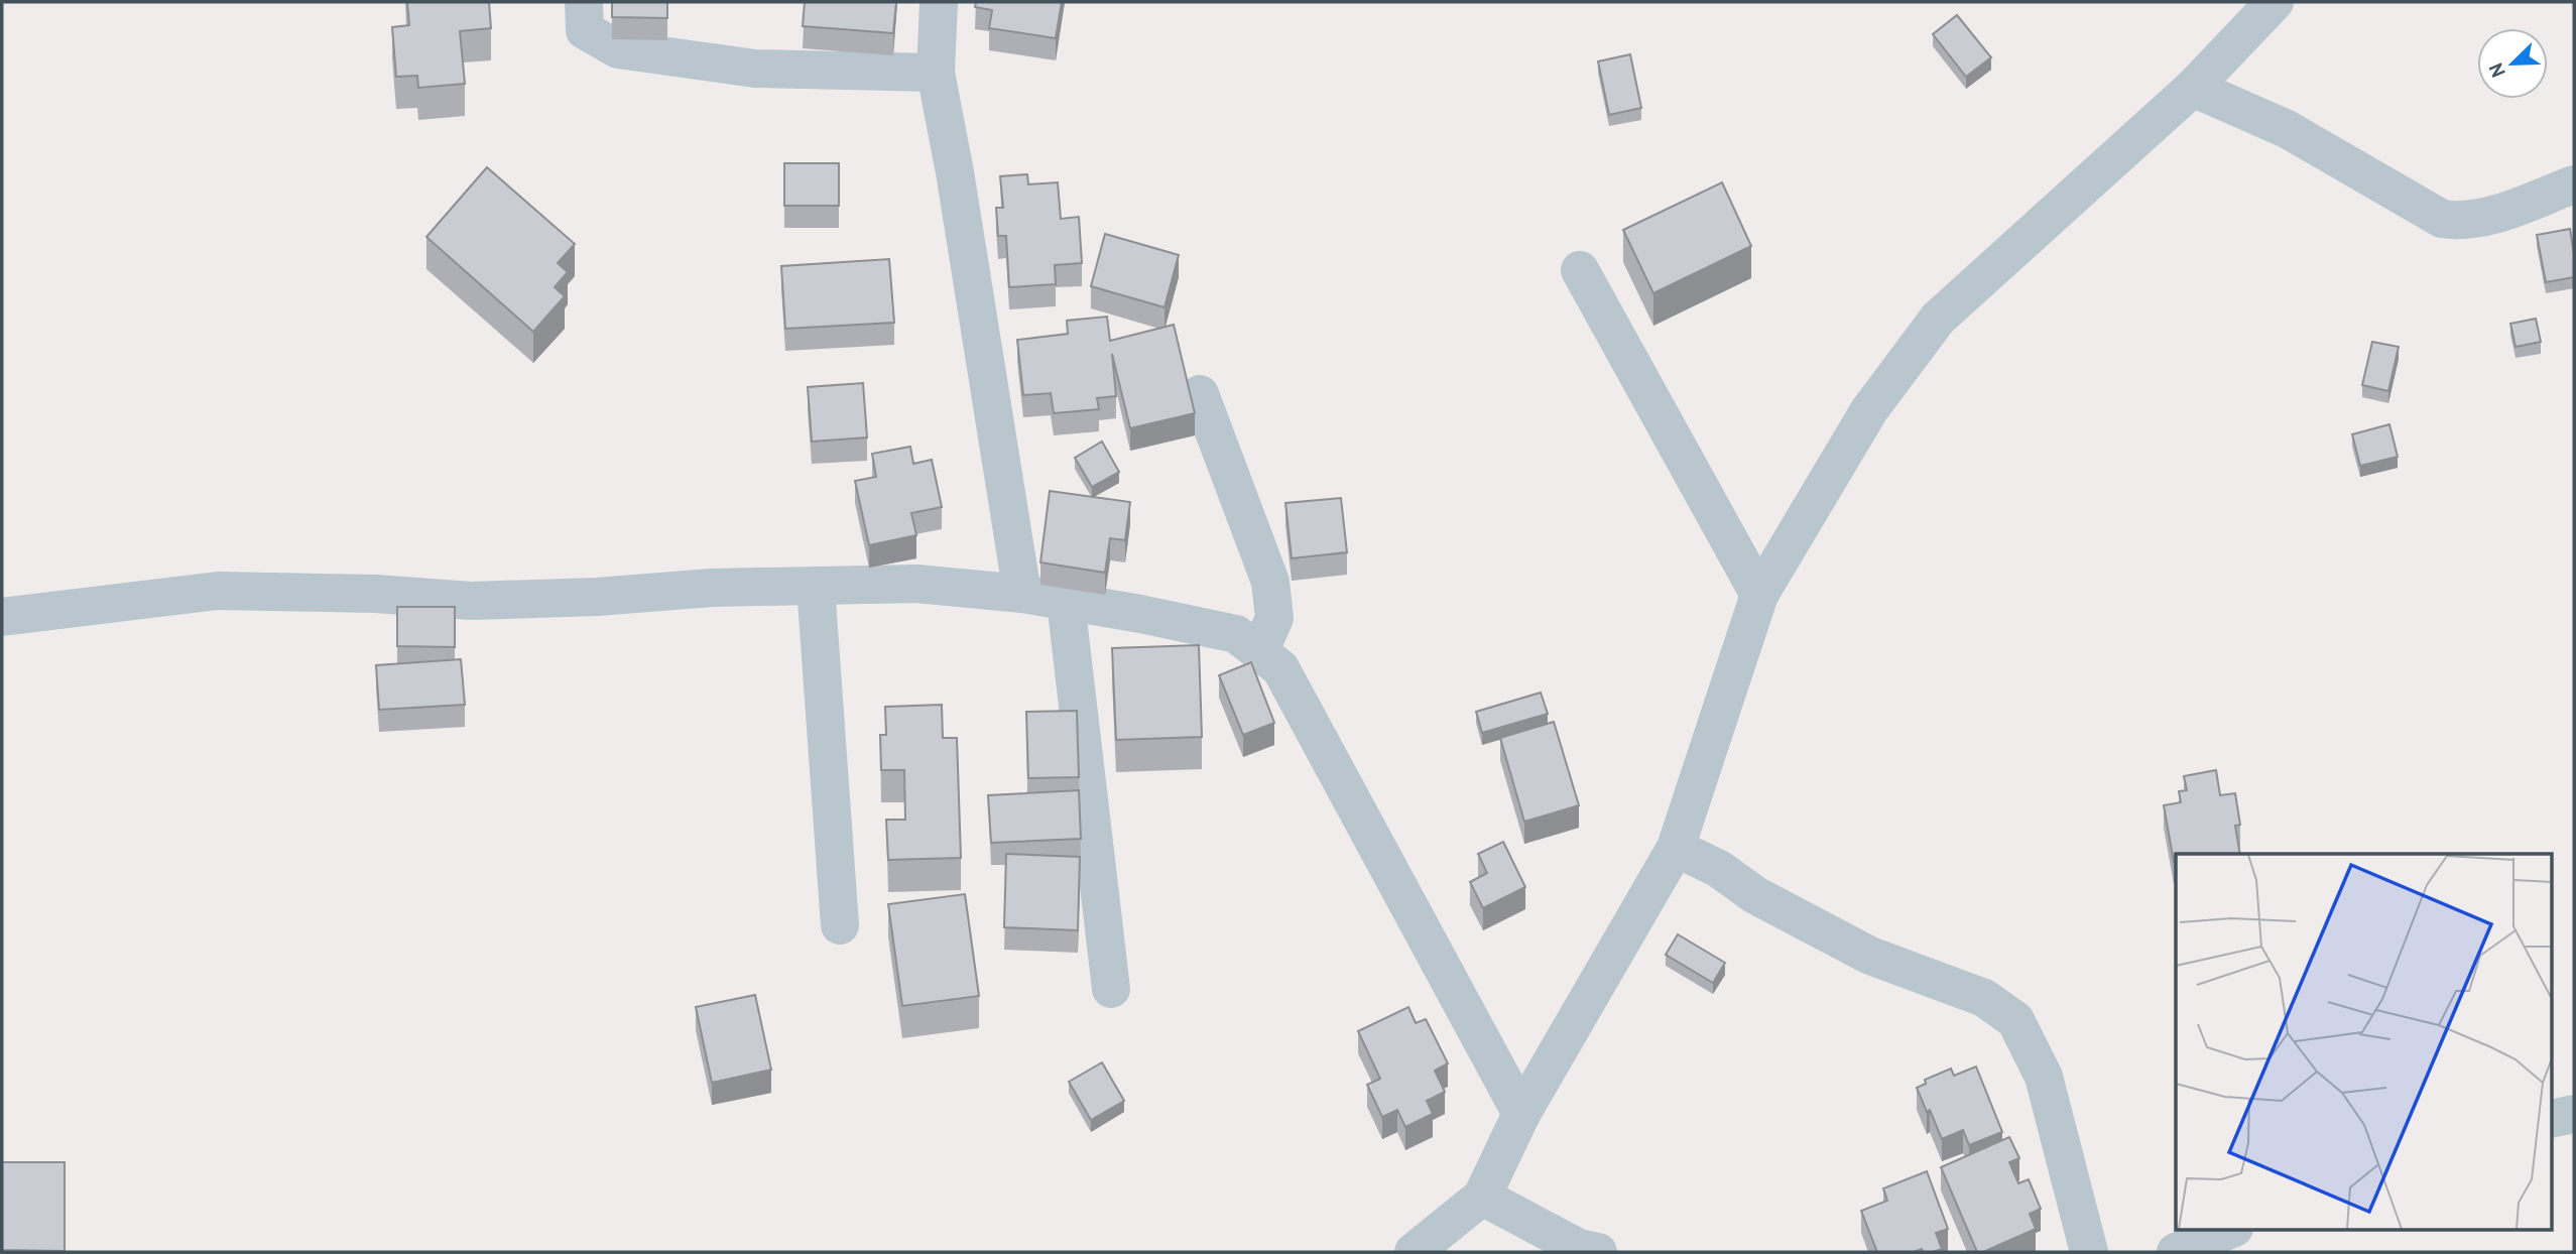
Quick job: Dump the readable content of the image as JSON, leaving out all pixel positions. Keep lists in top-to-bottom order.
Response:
{
  "north": "bottom left"
}
